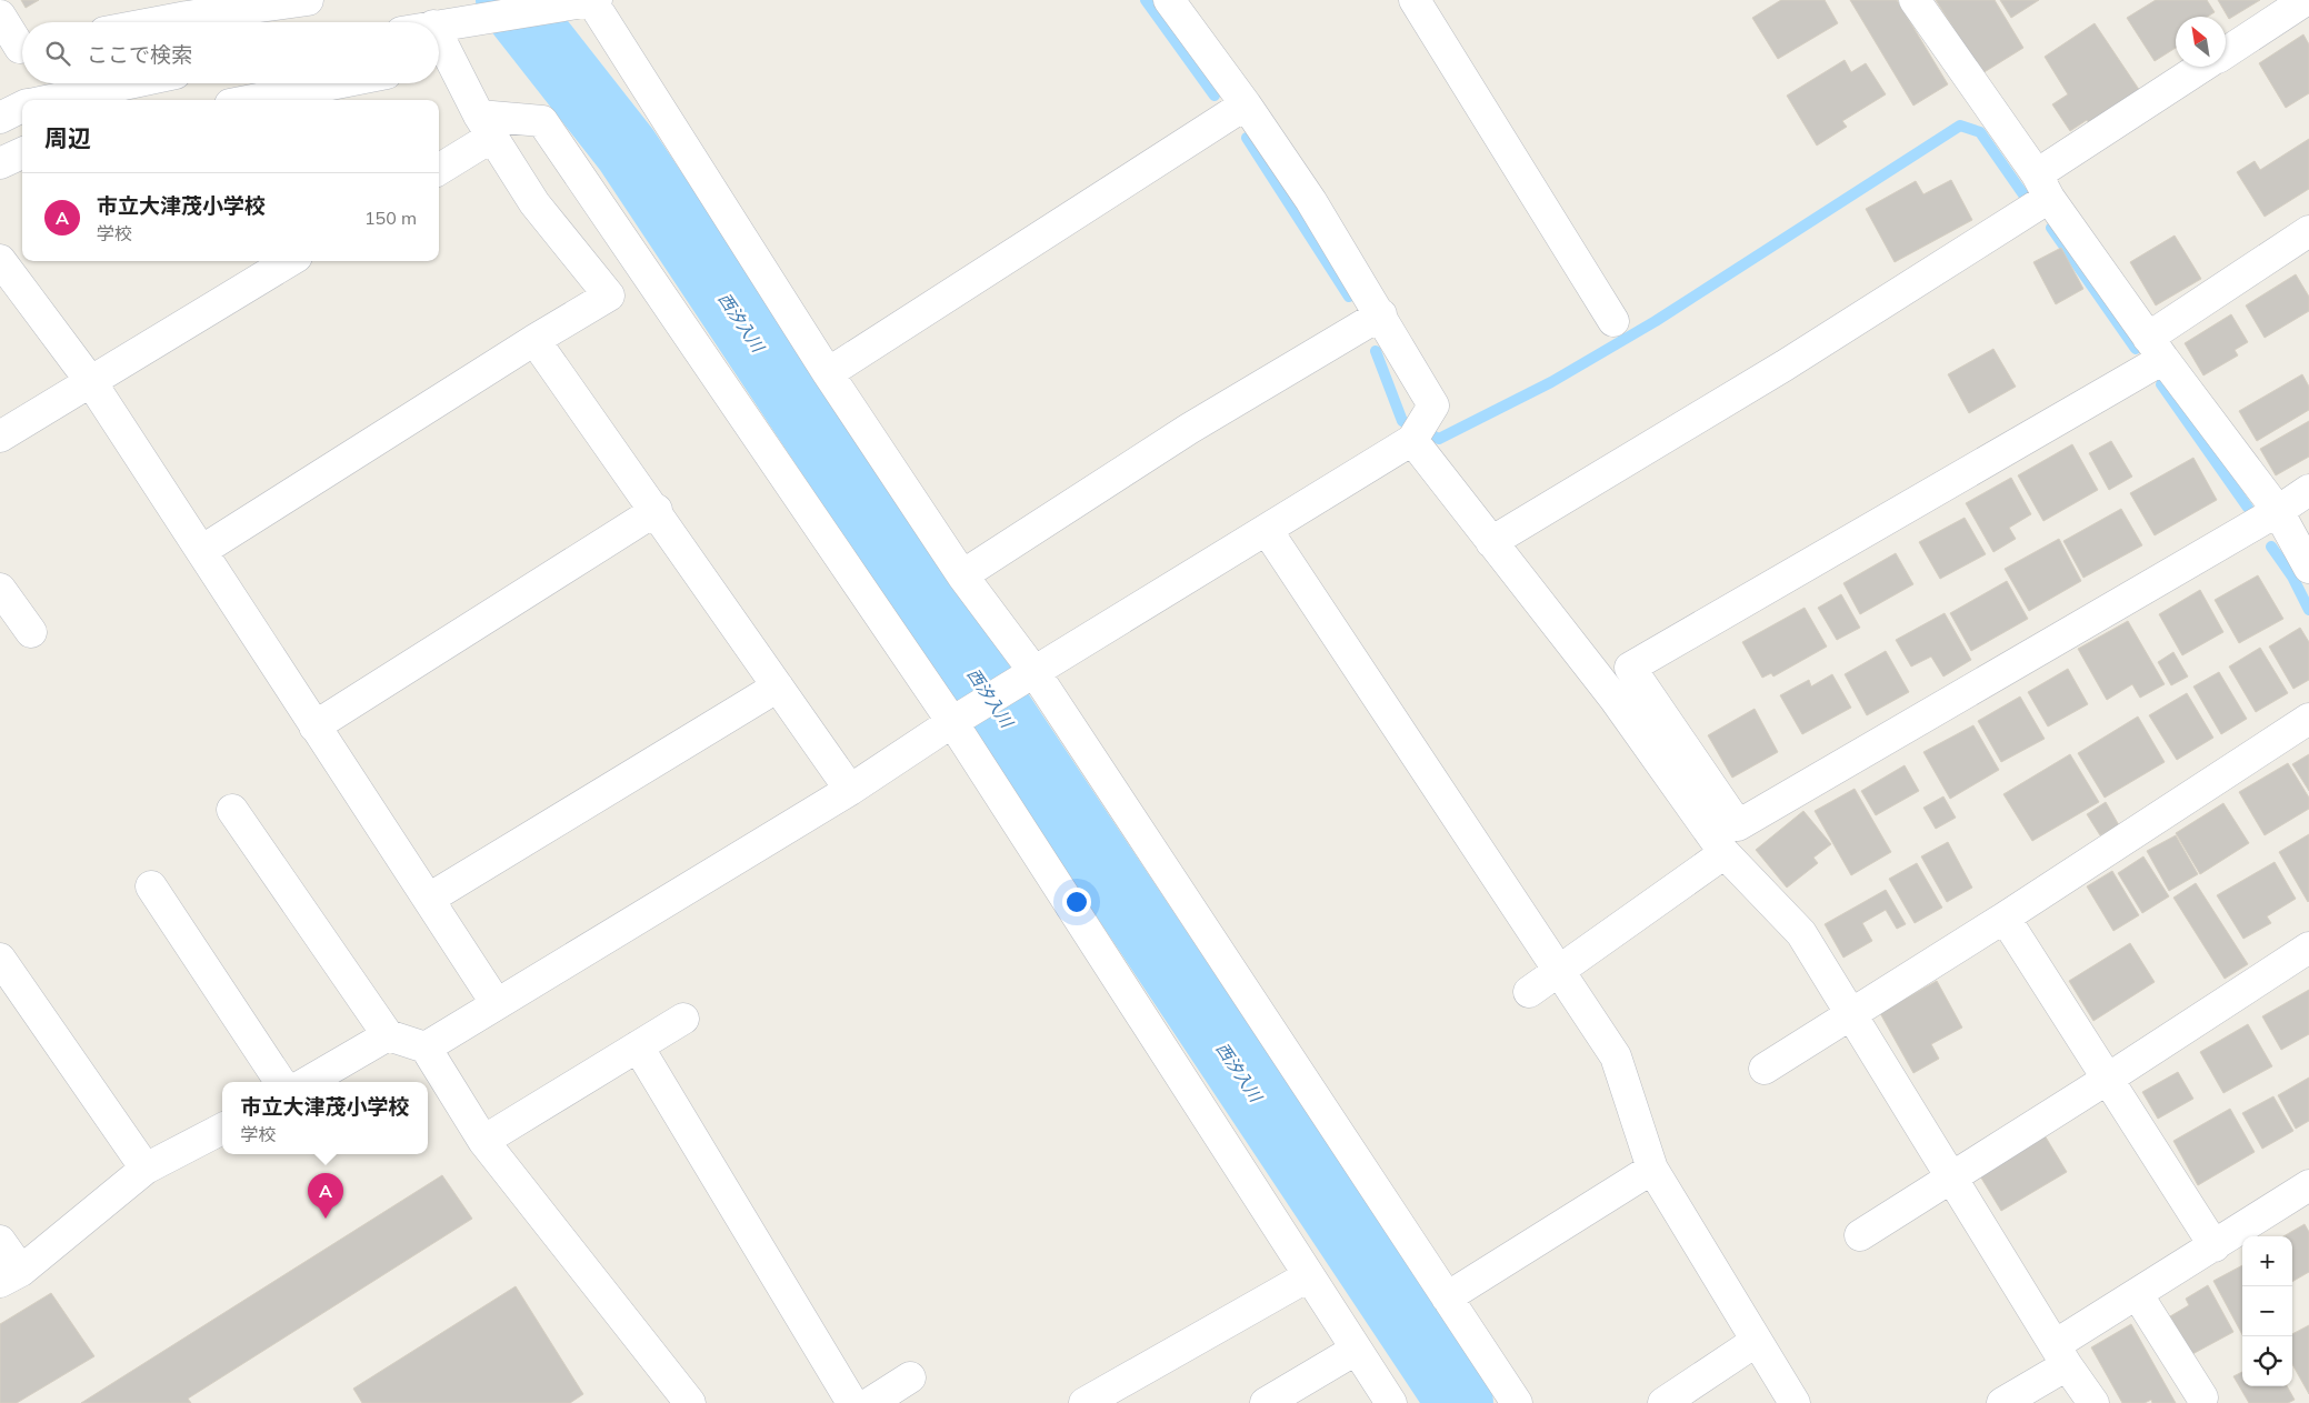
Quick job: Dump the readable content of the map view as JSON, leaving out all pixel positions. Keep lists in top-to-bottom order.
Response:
{
  "water": ["西汐入川"],
  "north": "top left",
  "page": {
    "search": "ここで検索",
    "heading": "周辺",
    "list": [
      {
        "mark": "A",
        "name": "市立大津茂小学校",
        "note": "学校",
        "value": "150 m"
      }
    ],
    "popup": ["市立大津茂小学校", "学校"],
    "pins": "A",
    "map_buttons": ["+", "−"]
  }
}
